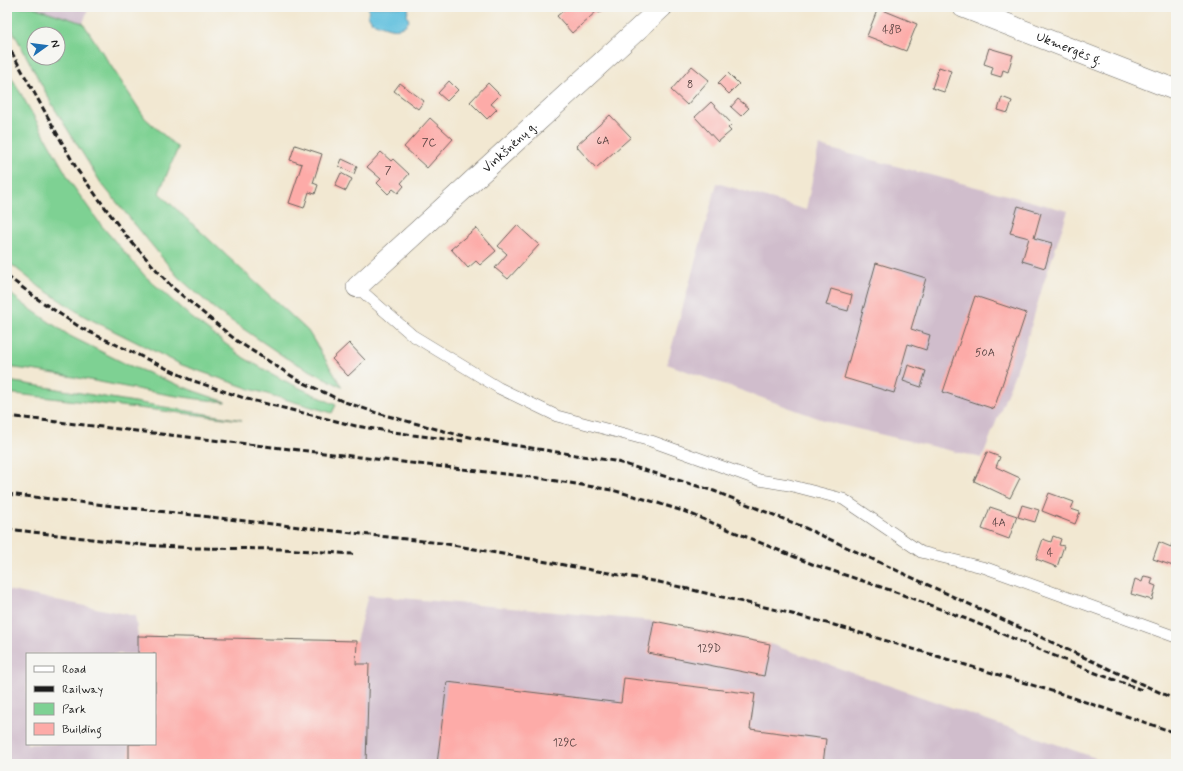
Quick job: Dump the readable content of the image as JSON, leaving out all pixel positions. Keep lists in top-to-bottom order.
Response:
{
  "streets": {
    "street": ["Ukmergės g.", "Vinkšnėnų g."]
  },
  "house_numbers": [
    "48B",
    "8",
    "6A",
    "7C",
    "7",
    "50A",
    "4A",
    "4",
    "129D",
    "129C"
  ],
  "legend": [
    "Road",
    "Railway",
    "Park",
    "Building"
  ],
  "north": "right"
}
